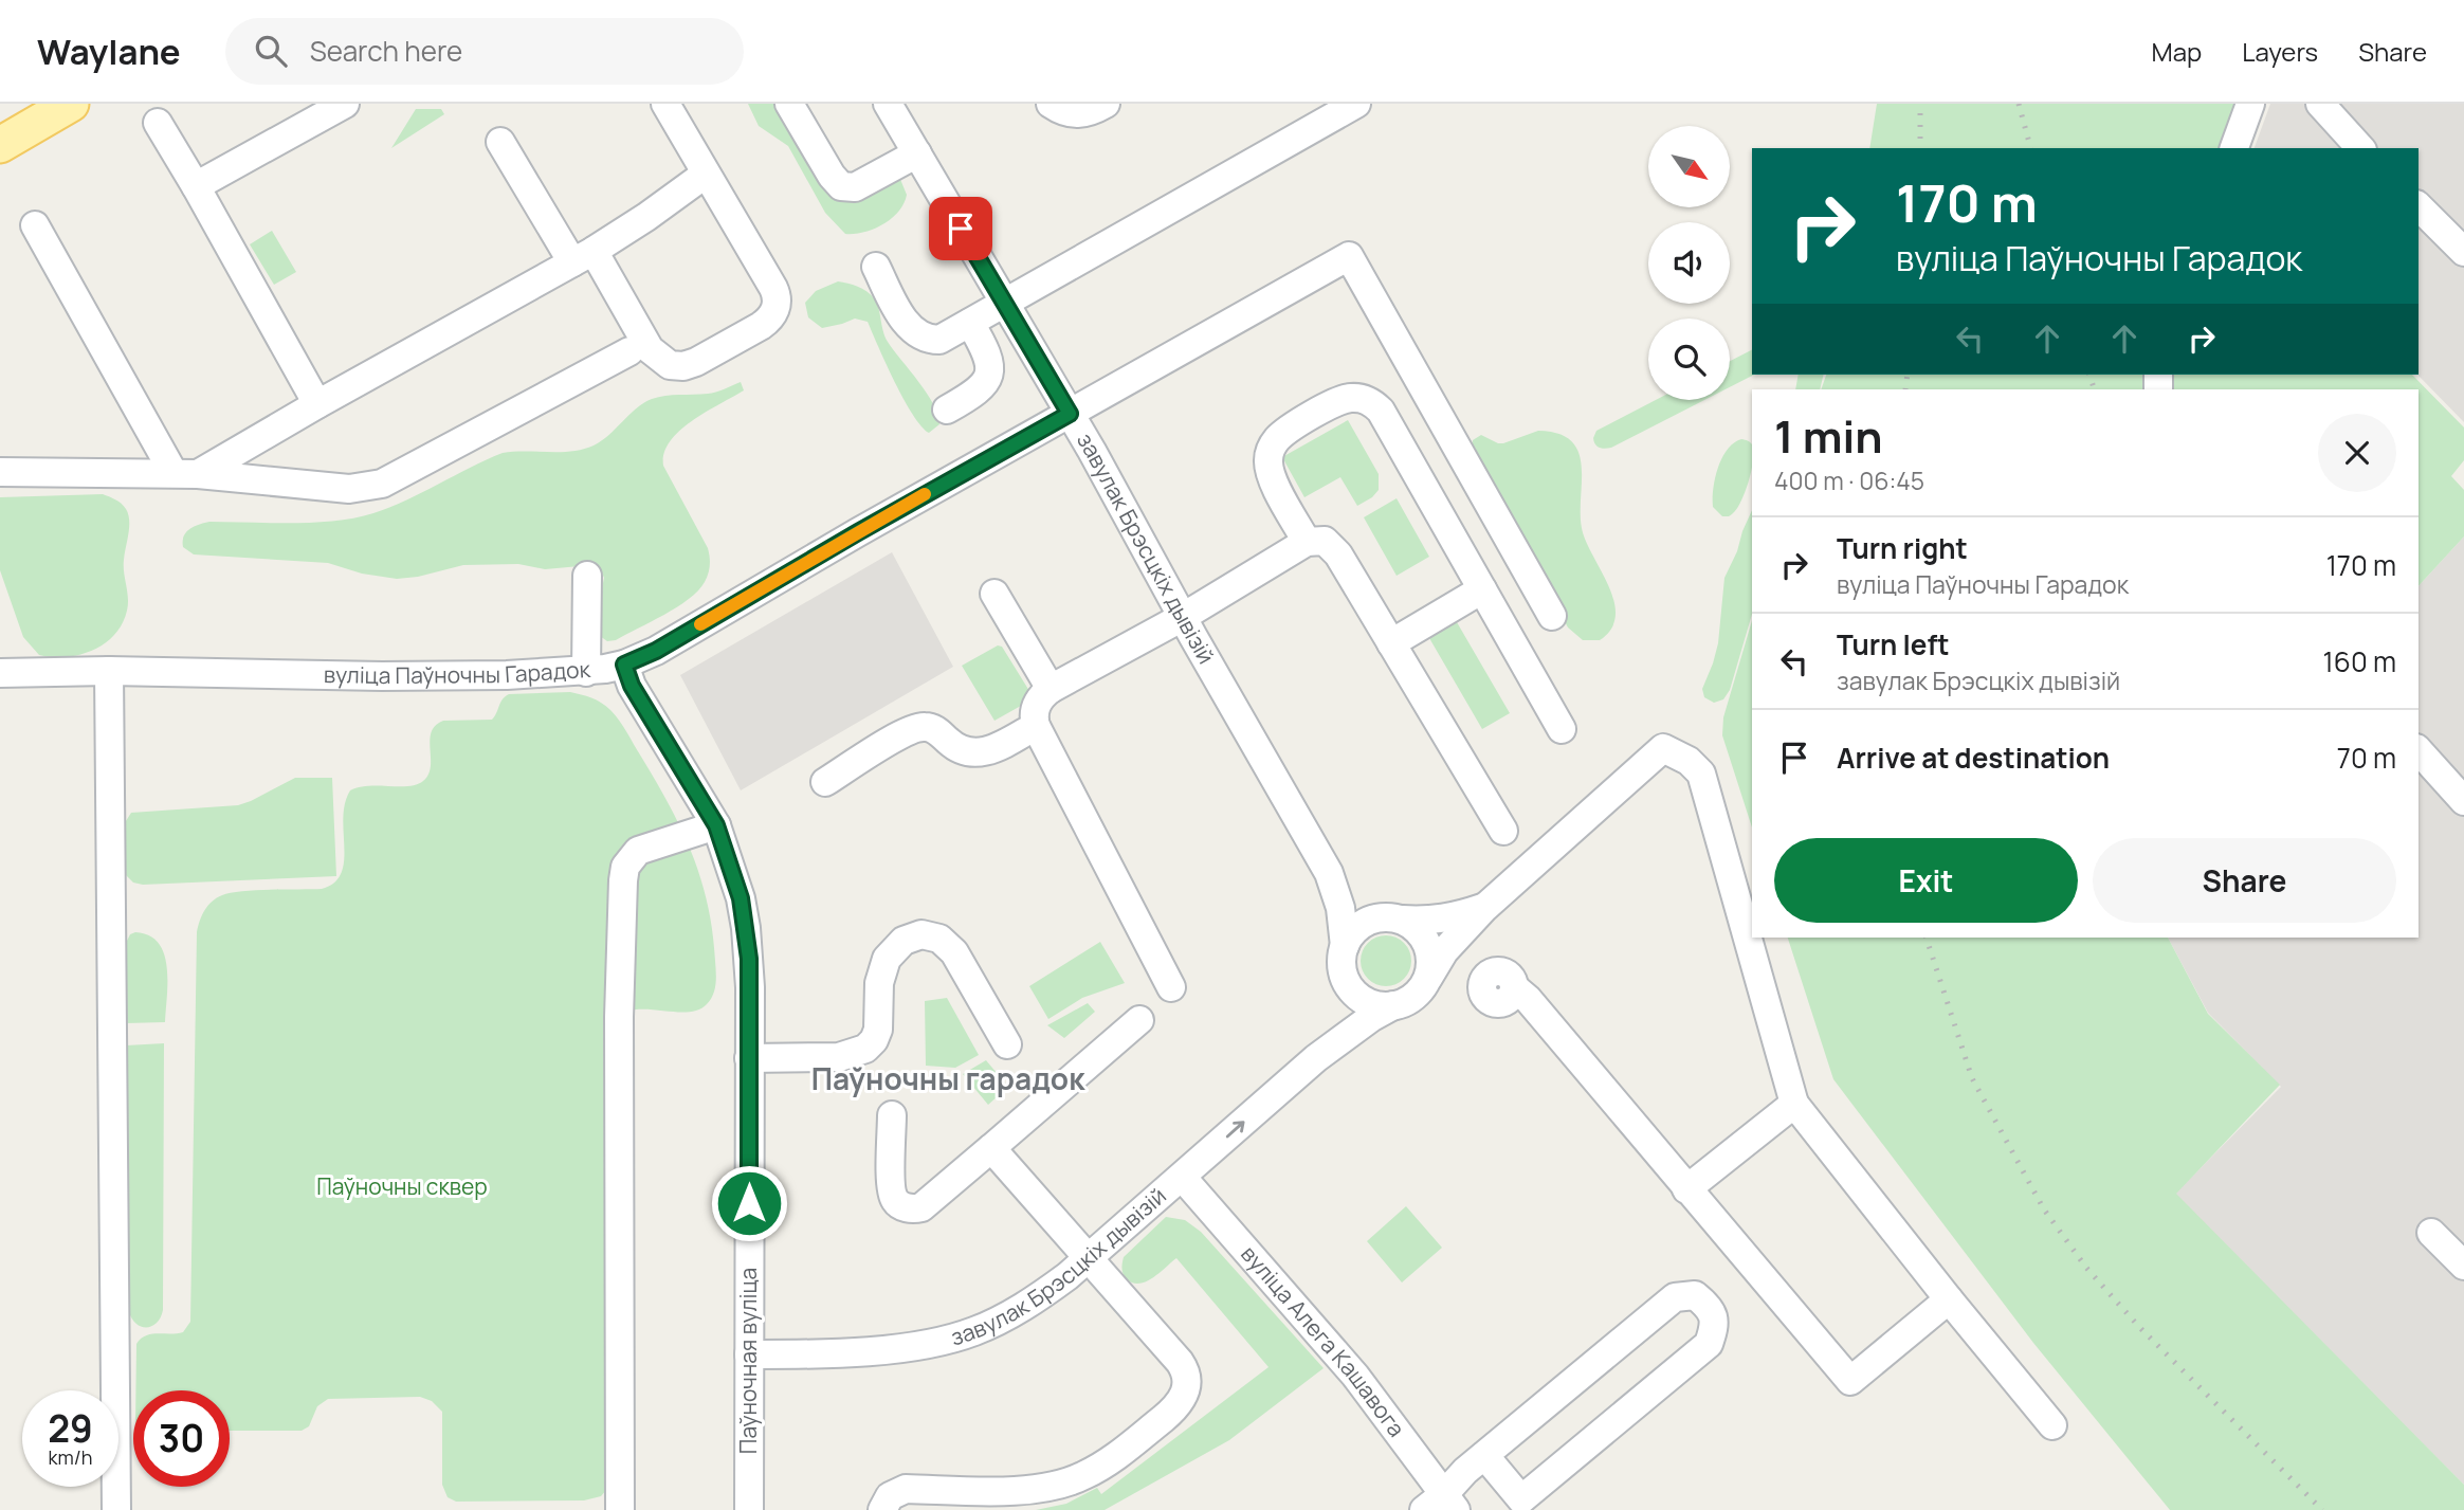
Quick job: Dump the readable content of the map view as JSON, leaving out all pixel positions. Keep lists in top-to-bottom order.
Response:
{
  "streets": {
    "street": [
      "завулак Брэсцкіх дывізій",
      "вуліца Паўночны Гарадок",
      "вуліца Алега Кашавога",
      "Паўночная вуліца"
    ]
  },
  "crossings": [
    ["завулак Брэсцкіх дывізій", "вуліца Паўночны Гарадок"],
    ["завулак Брэсцкіх дывізій", "вуліца Алега Кашавога"],
    ["завулак Брэсцкіх дывізій", "Паўночная вуліца"],
    ["вуліца Паўночны Гарадок", "Паўночная вуліца"]
  ],
  "districts": ["Паўночны гарадок"],
  "parks": ["Паўночны сквер"],
  "north": "bottom right",
  "page": {
    "header": "Waylane",
    "search": "Search here",
    "nav": ["Map", "Layers", "Share"],
    "turn": ["170 m", "вуліца Паўночны Гарадок"],
    "heading": ["1 min", "400 m · 06:45"],
    "list": [
      {
        "name": "Turn right",
        "note": "вуліца Паўночны Гарадок",
        "value": "170 m"
      },
      {
        "name": "Turn left",
        "note": "завулак Брэсцкіх дывізій",
        "value": "160 m"
      },
      {
        "name": "Arrive at destination",
        "value": "70 m"
      }
    ],
    "buttons": ["Exit", "Share"],
    "speed": "29 km/h",
    "limit": "30"
  }
}
